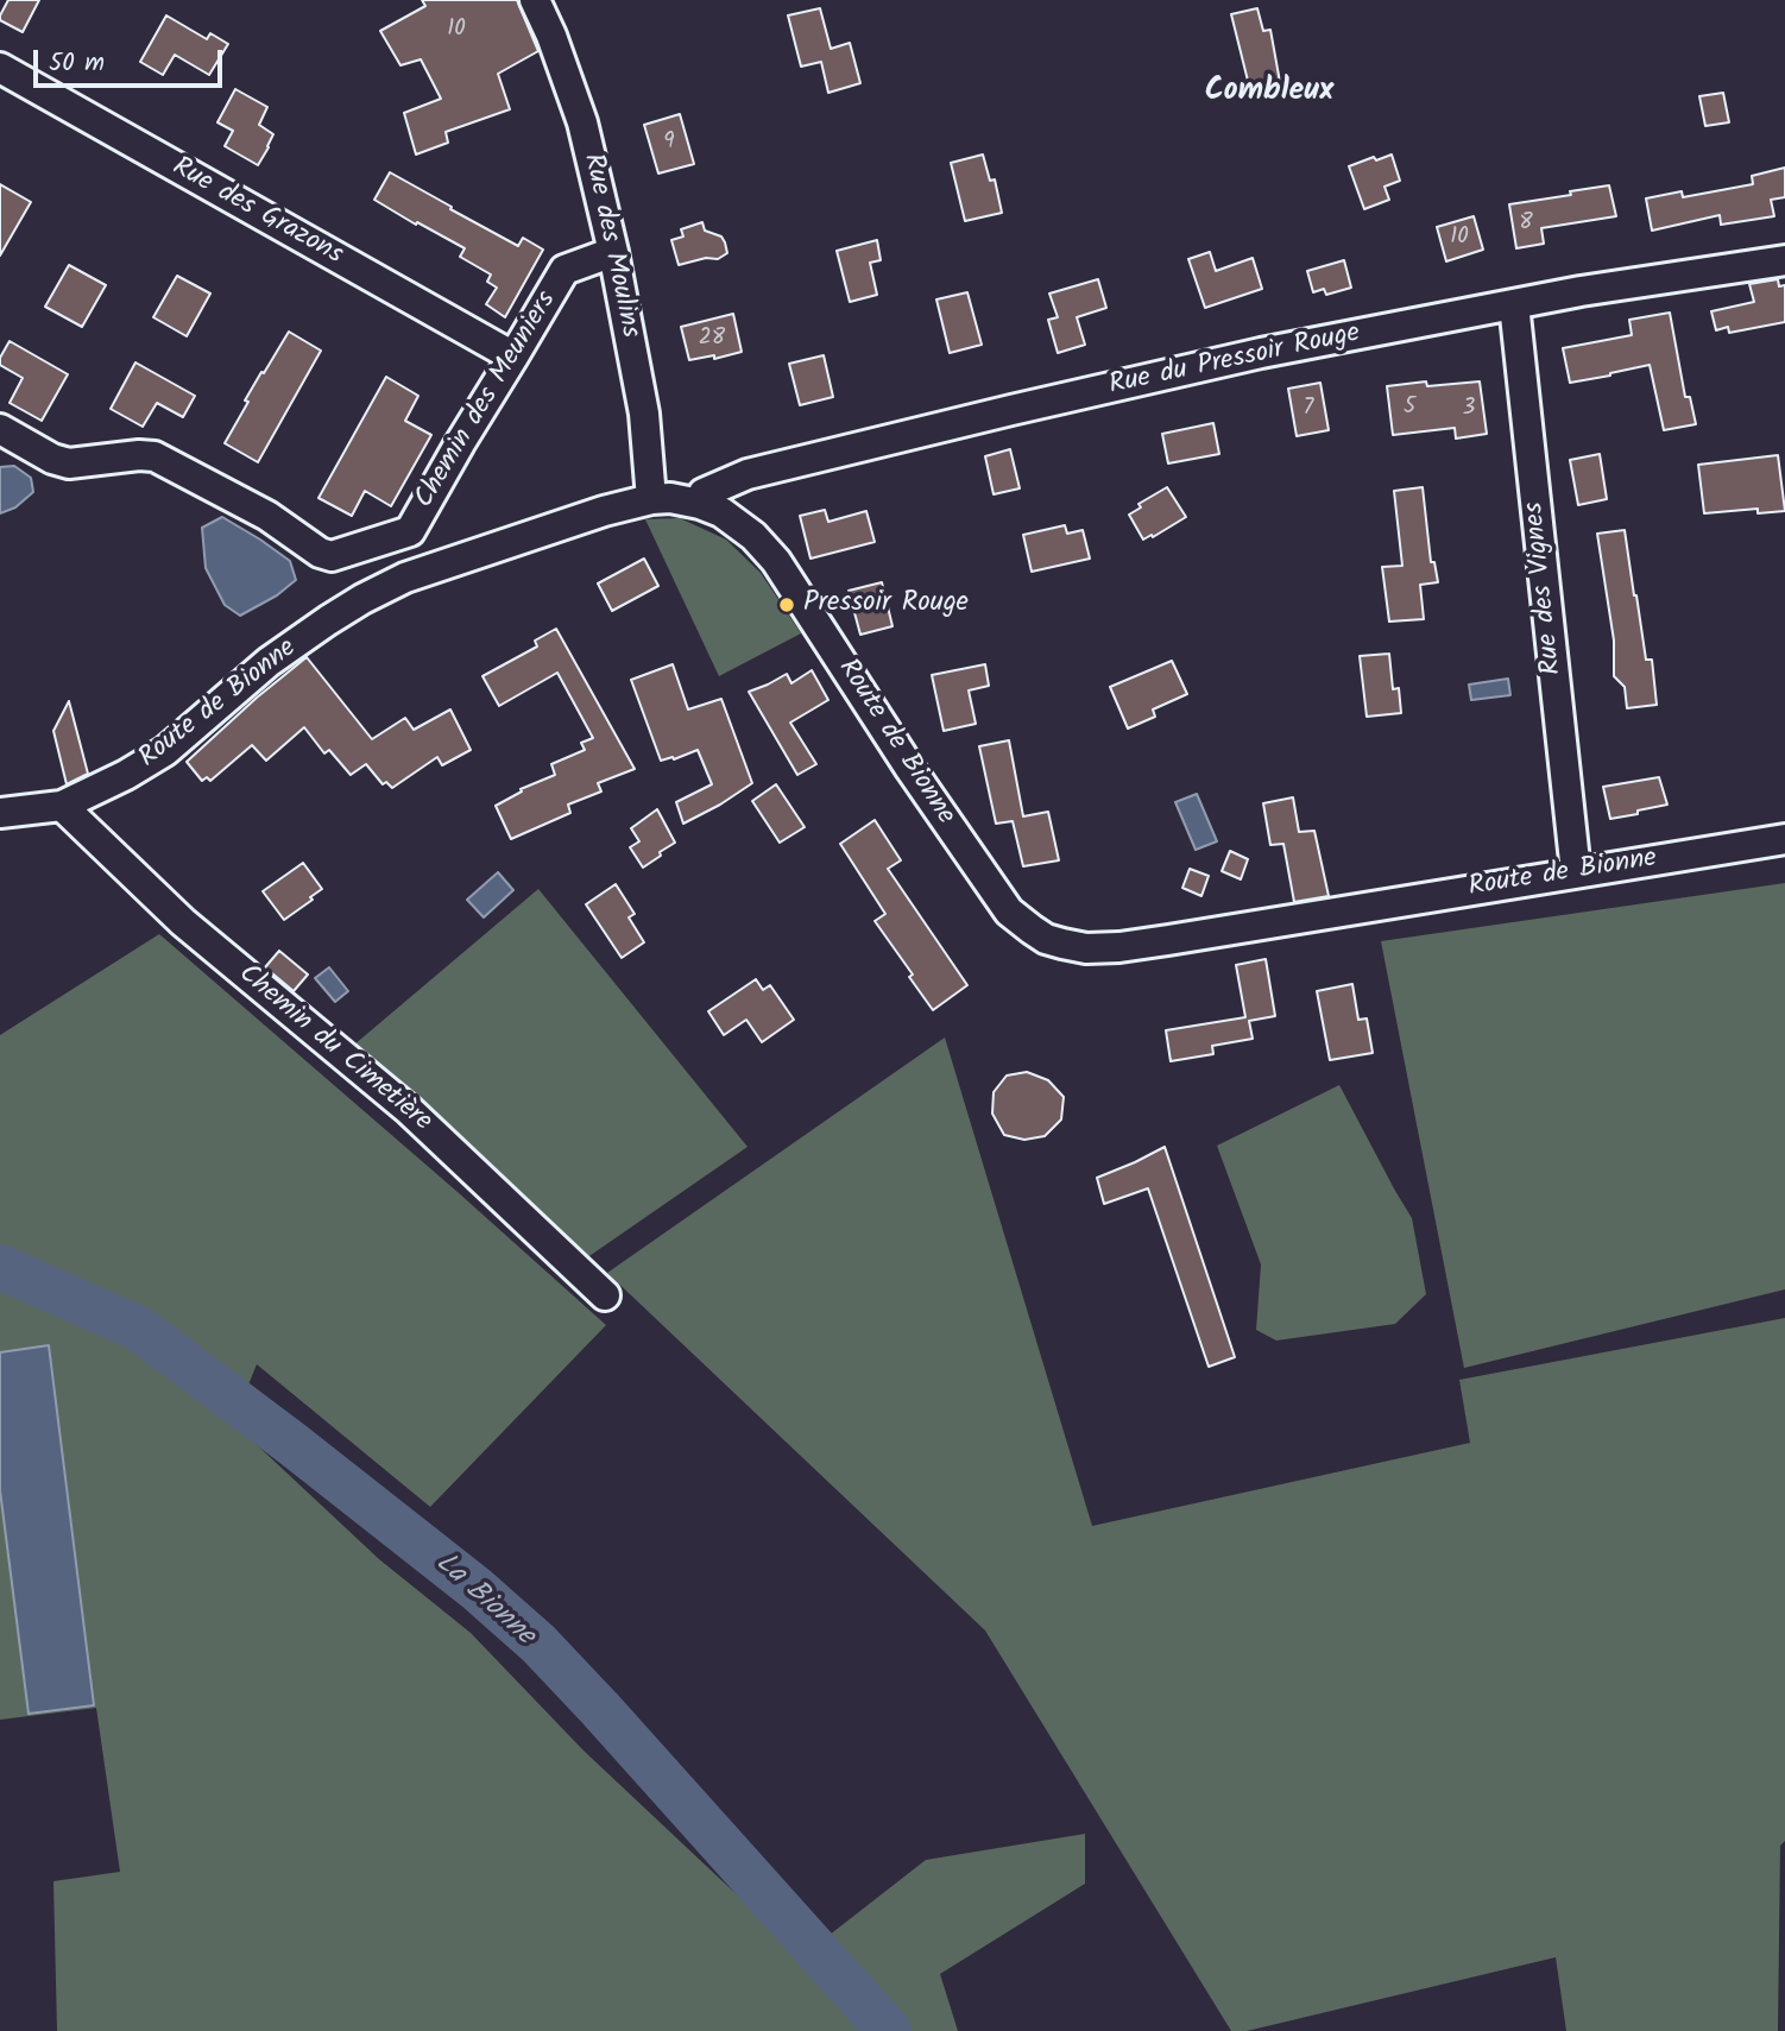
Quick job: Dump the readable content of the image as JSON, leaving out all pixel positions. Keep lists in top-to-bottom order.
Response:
{
  "streets": {
    "street": [
      "Rue des Grazons",
      "Rue des Moulins",
      "Rue du Pressoir Rouge",
      "Chemin des Meuniers",
      "Rue des Vignes",
      "Route de Bionne",
      "Chemin du Cimetière"
    ]
  },
  "crossings": [
    ["Rue des Grazons", "Chemin des Meuniers"],
    ["Rue des Moulins", "Chemin des Meuniers"],
    ["Rue des Moulins", "Route de Bionne"],
    ["Rue du Pressoir Rouge", "Rue des Vignes"],
    ["Rue du Pressoir Rouge", "Route de Bionne"],
    ["Rue des Vignes", "Route de Bionne"],
    ["Route de Bionne", "Chemin du Cimetière"]
  ],
  "districts": ["Combleux"],
  "water": ["La Bionne"],
  "places": ["Pressoir Rouge"],
  "house_numbers": [
    "10",
    "9",
    "8",
    "10",
    "28",
    "5",
    "7",
    "3"
  ],
  "scale_bar": "50 m"
}
